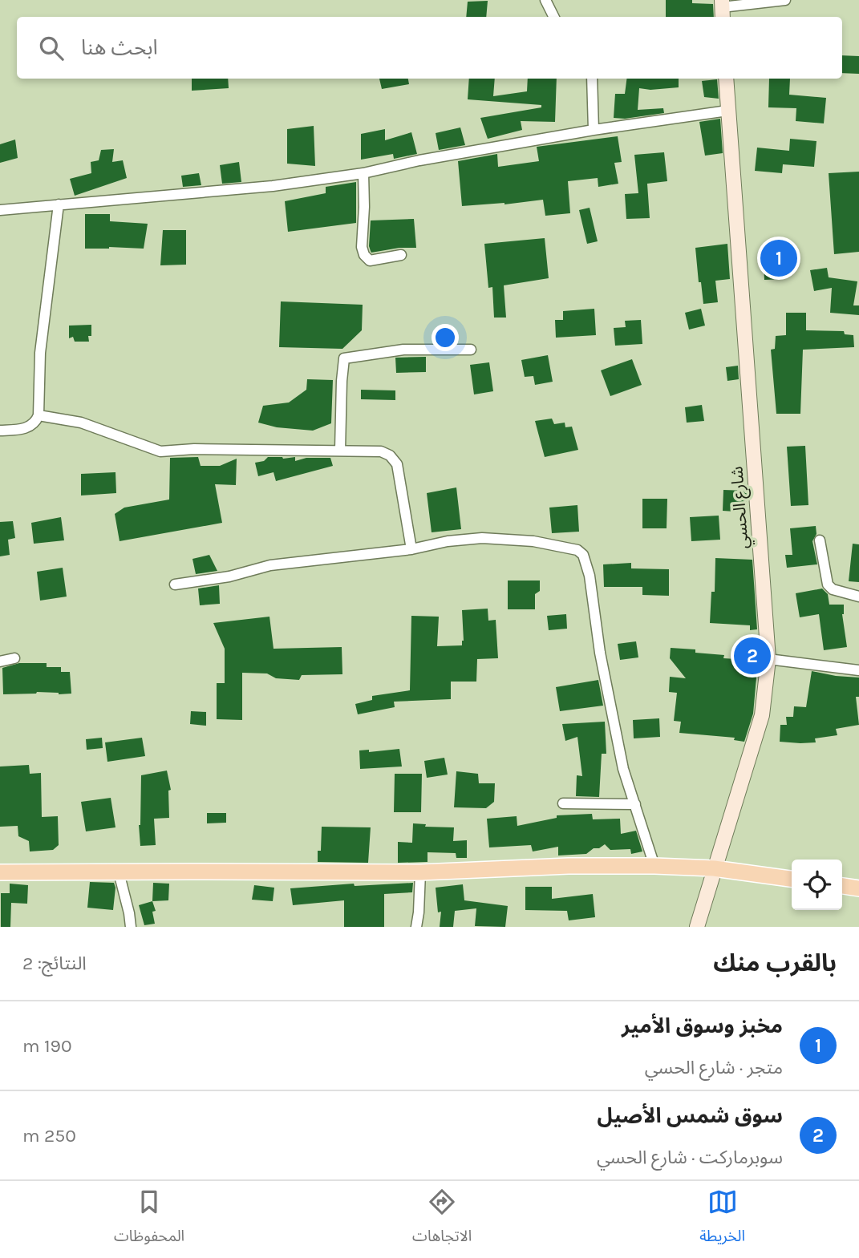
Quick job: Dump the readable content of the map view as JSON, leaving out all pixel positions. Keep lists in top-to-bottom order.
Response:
{
  "streets": {
    "street": ["شارع الحسي"]
  },
  "page": {
    "search": "ابحث هنا",
    "pins": ["1", "2"],
    "heading": ["بالقرب منك", "النتائج: 2"],
    "list": [
      {
        "mark": "1",
        "name": "مخبز وسوق الأمير",
        "note": "متجر · شارع الحسي",
        "value": "190 m"
      },
      {
        "mark": "2",
        "name": "سوق شمس الأصيل",
        "note": "سوبرماركت · شارع الحسي",
        "value": "250 m"
      }
    ],
    "nav": ["الخريطة", "الاتجاهات", "المحفوظات"]
  }
}
